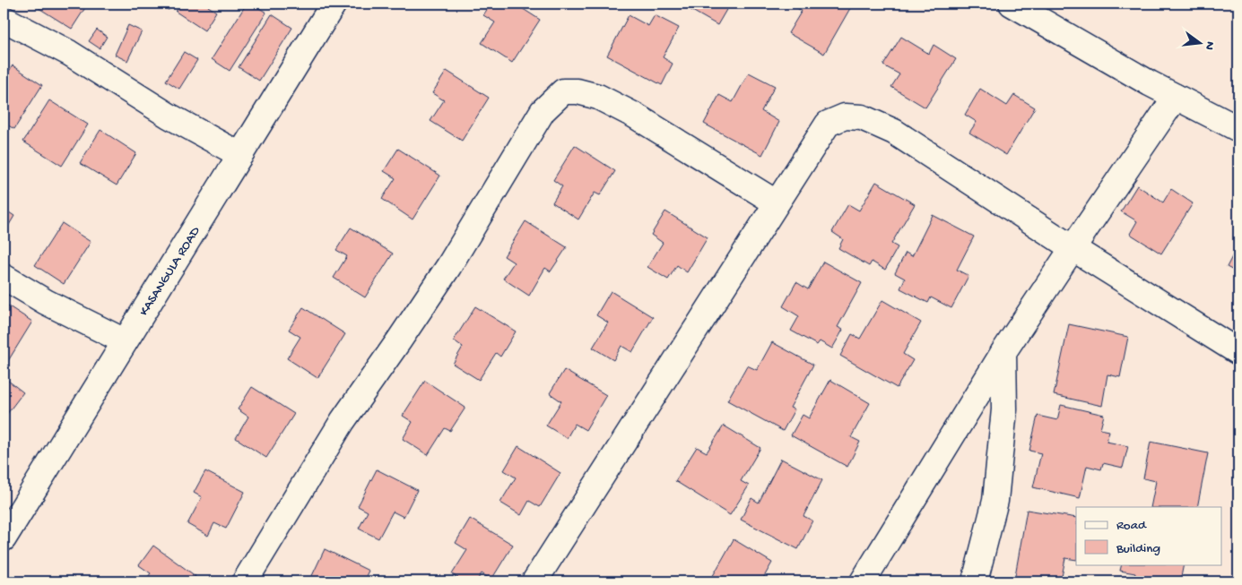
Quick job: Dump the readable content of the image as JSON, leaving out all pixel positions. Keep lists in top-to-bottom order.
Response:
{
  "streets": {
    "street": ["KASANGULA ROAD"]
  },
  "legend": ["Road", "Building"],
  "north": "right"
}
